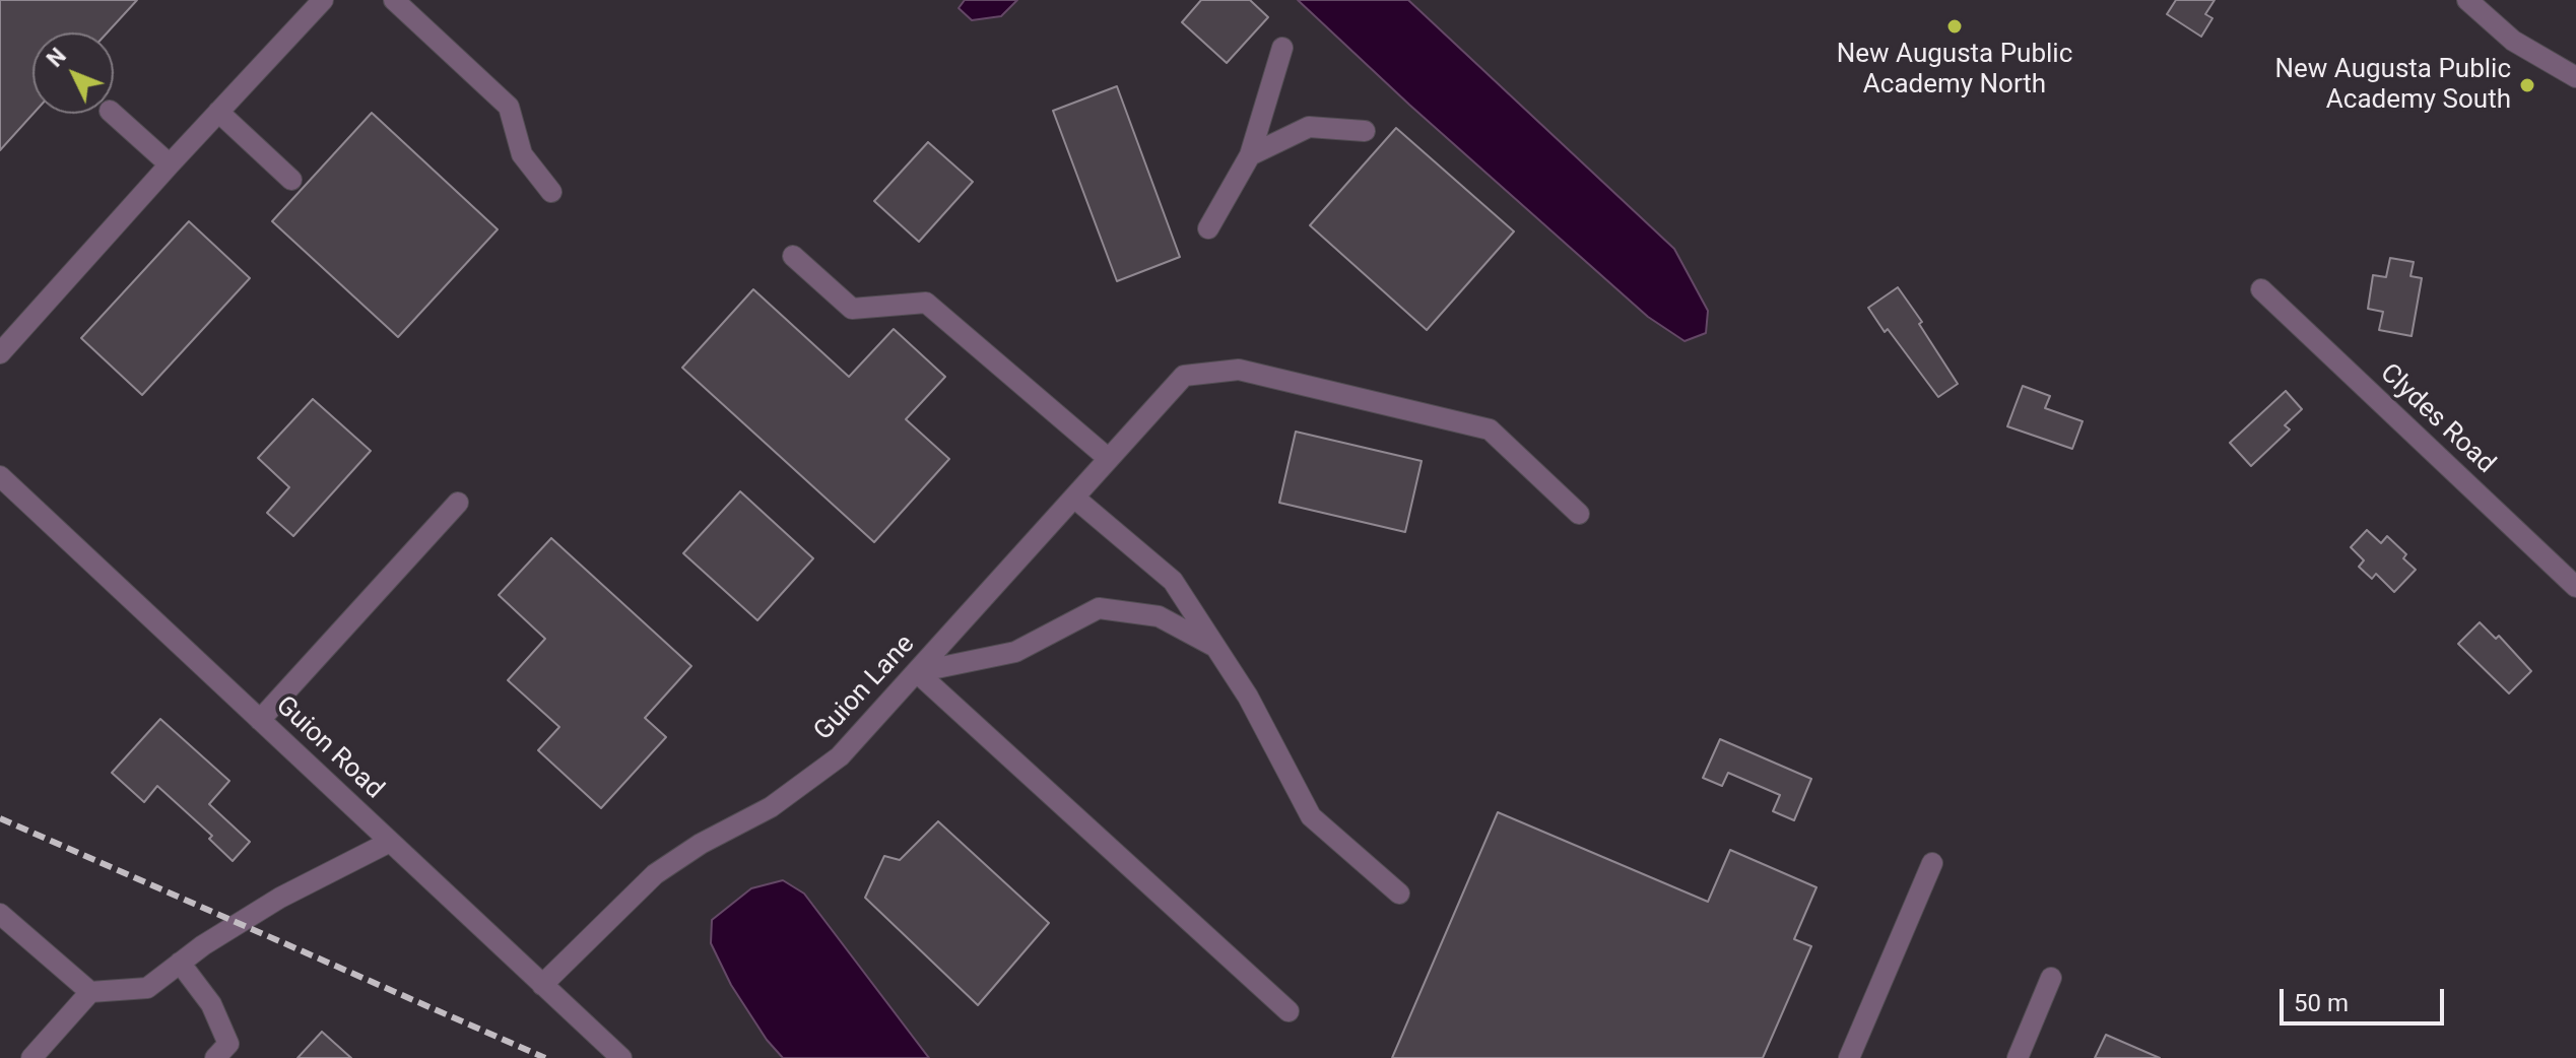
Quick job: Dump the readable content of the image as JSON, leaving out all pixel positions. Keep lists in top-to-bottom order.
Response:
{
  "streets": {
    "street": ["Clydes Road", "Guion Lane", "Guion Road"]
  },
  "crossings": [
    ["Guion Lane", "Guion Road"]
  ],
  "places": ["New Augusta Public Academy North", "New Augusta Public Academy South"],
  "scale_bar": "50 m",
  "north": "top left"
}
